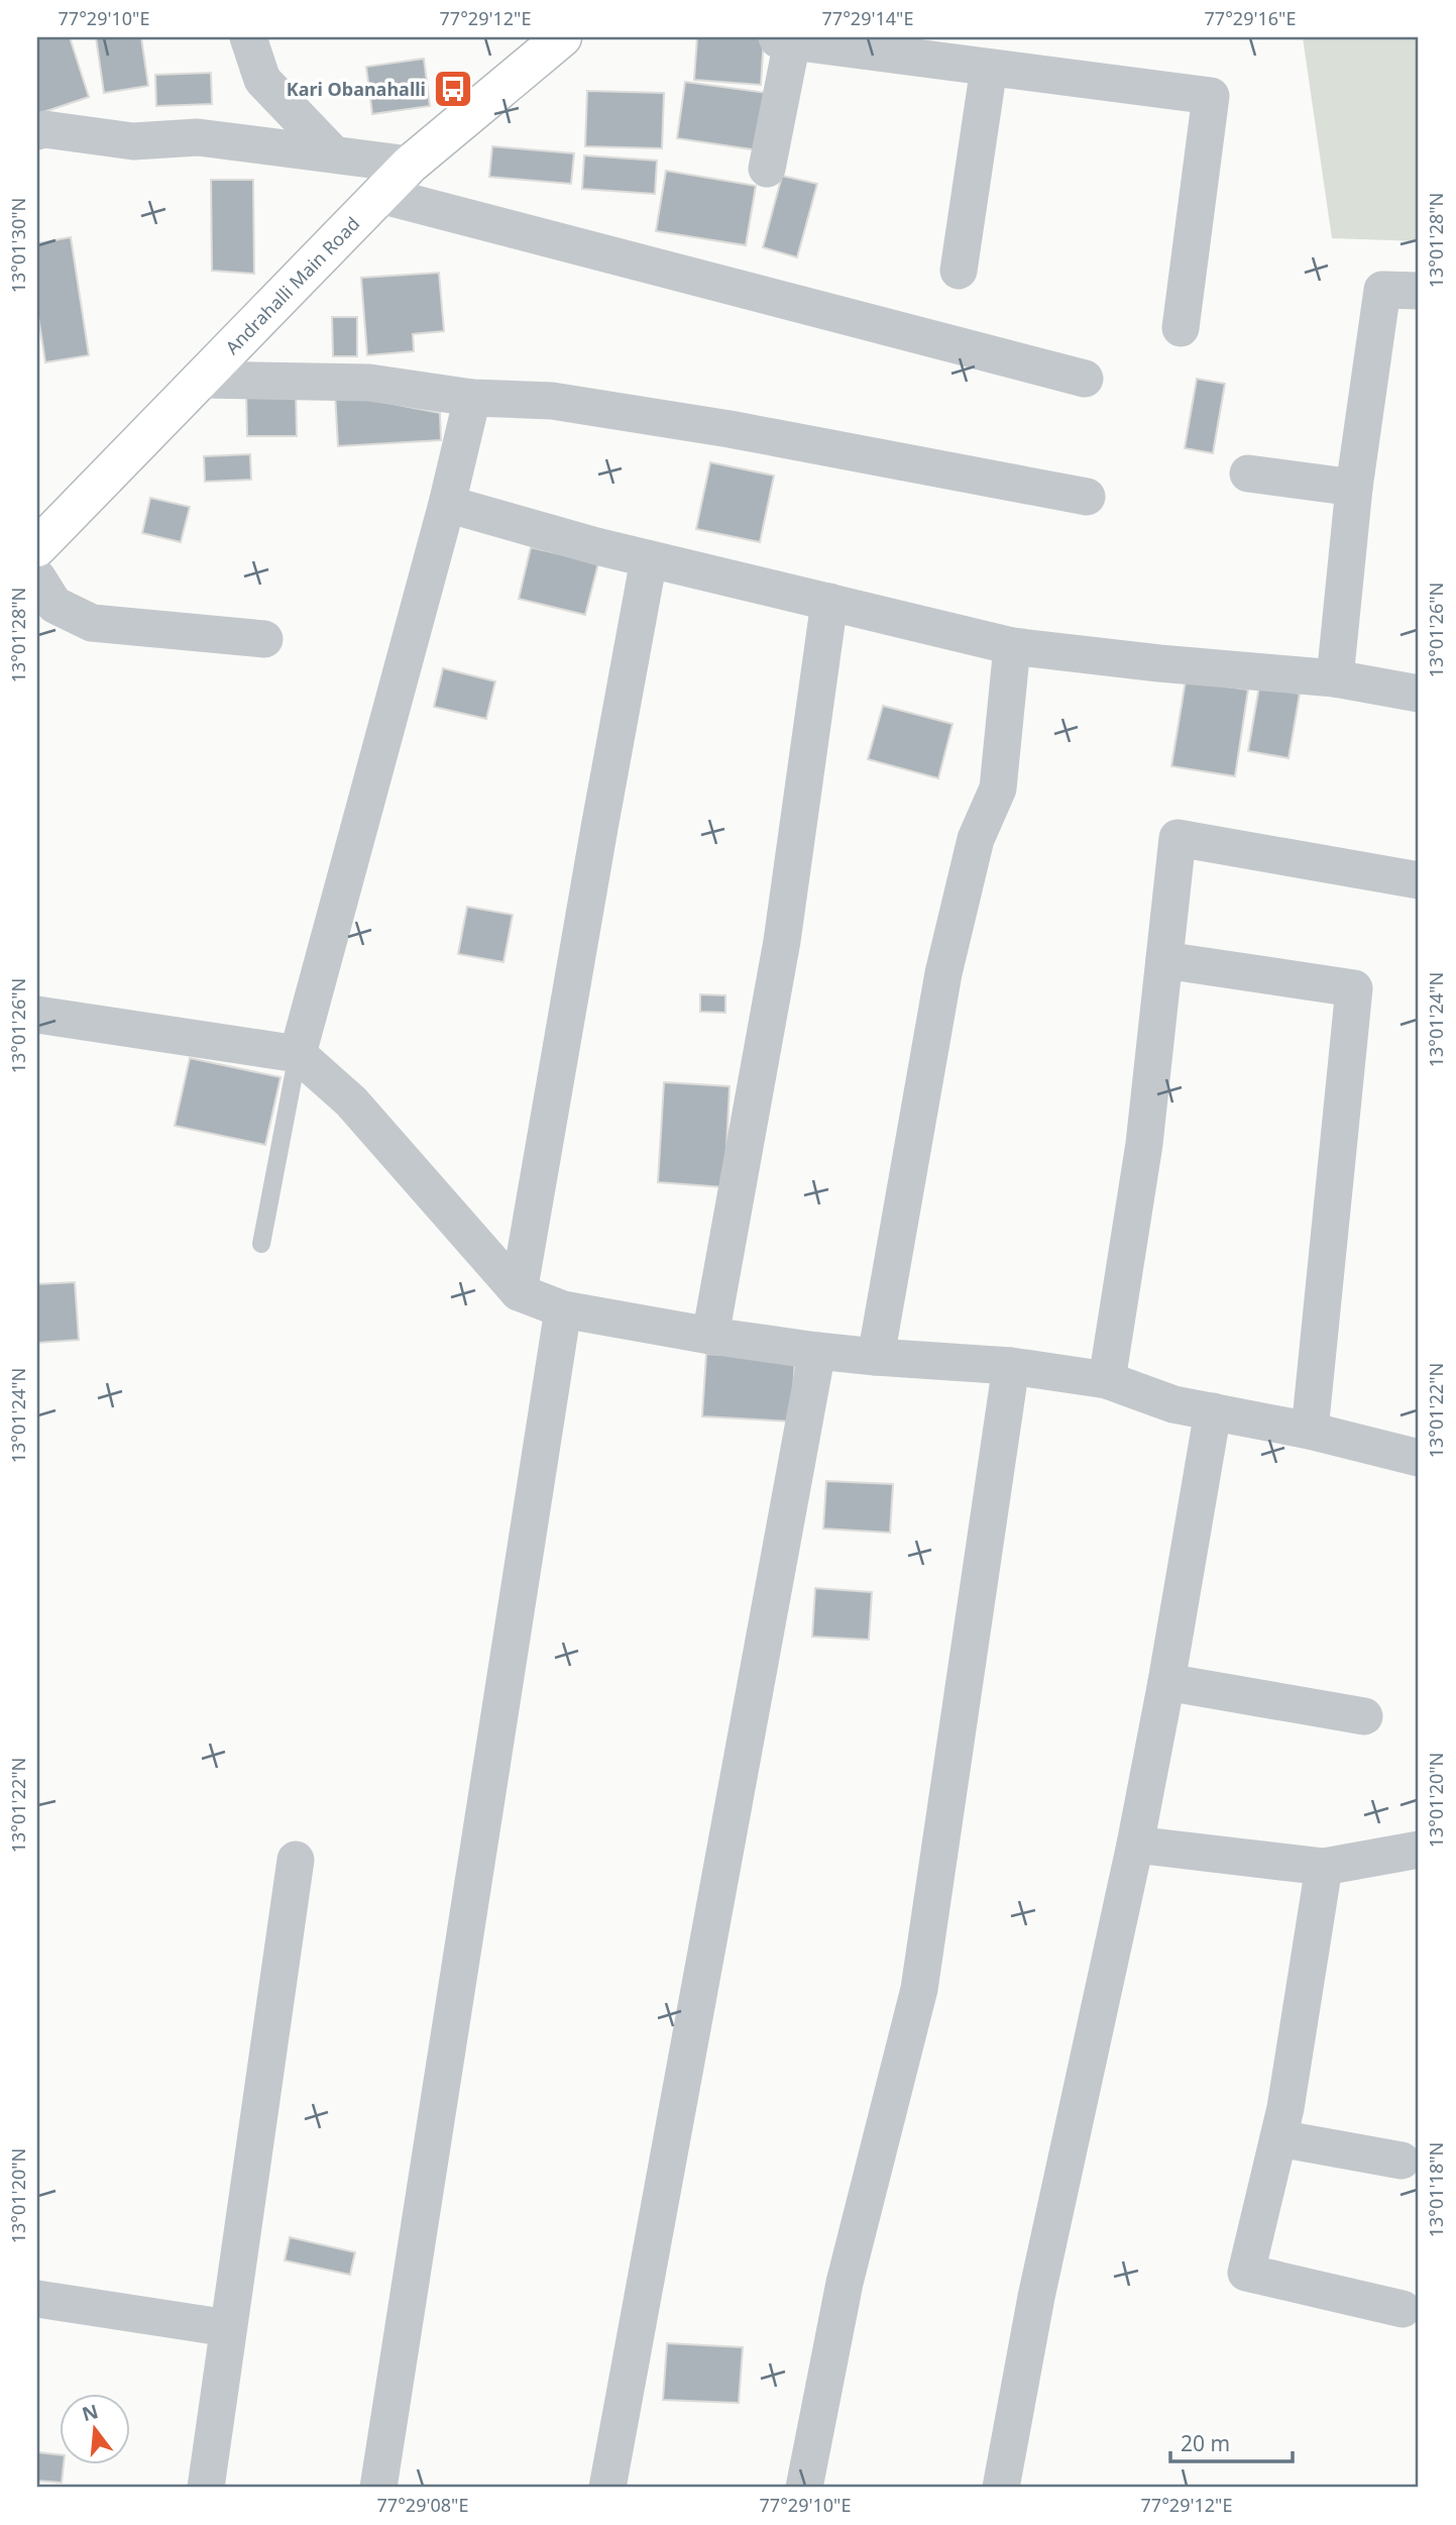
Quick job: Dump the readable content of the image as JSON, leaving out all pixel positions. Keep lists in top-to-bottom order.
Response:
{
  "streets": {
    "main road": ["Andrahalli Main Road"]
  },
  "places": {
    "bus stop": ["Kari Obanahalli"]
  },
  "scale_bar": "20 m",
  "north": "top",
  "coordinates": [
    "77°29'10\"E",
    "77°29'12\"E",
    "77°29'14\"E",
    "77°29'16\"E",
    "13°01'28\"N",
    "13°01'30\"N",
    "13°01'26\"N",
    "13°01'24\"N",
    "13°01'22\"N",
    "13°01'20\"N",
    "13°01'18\"N",
    "77°29'08\"E"
  ]
}
